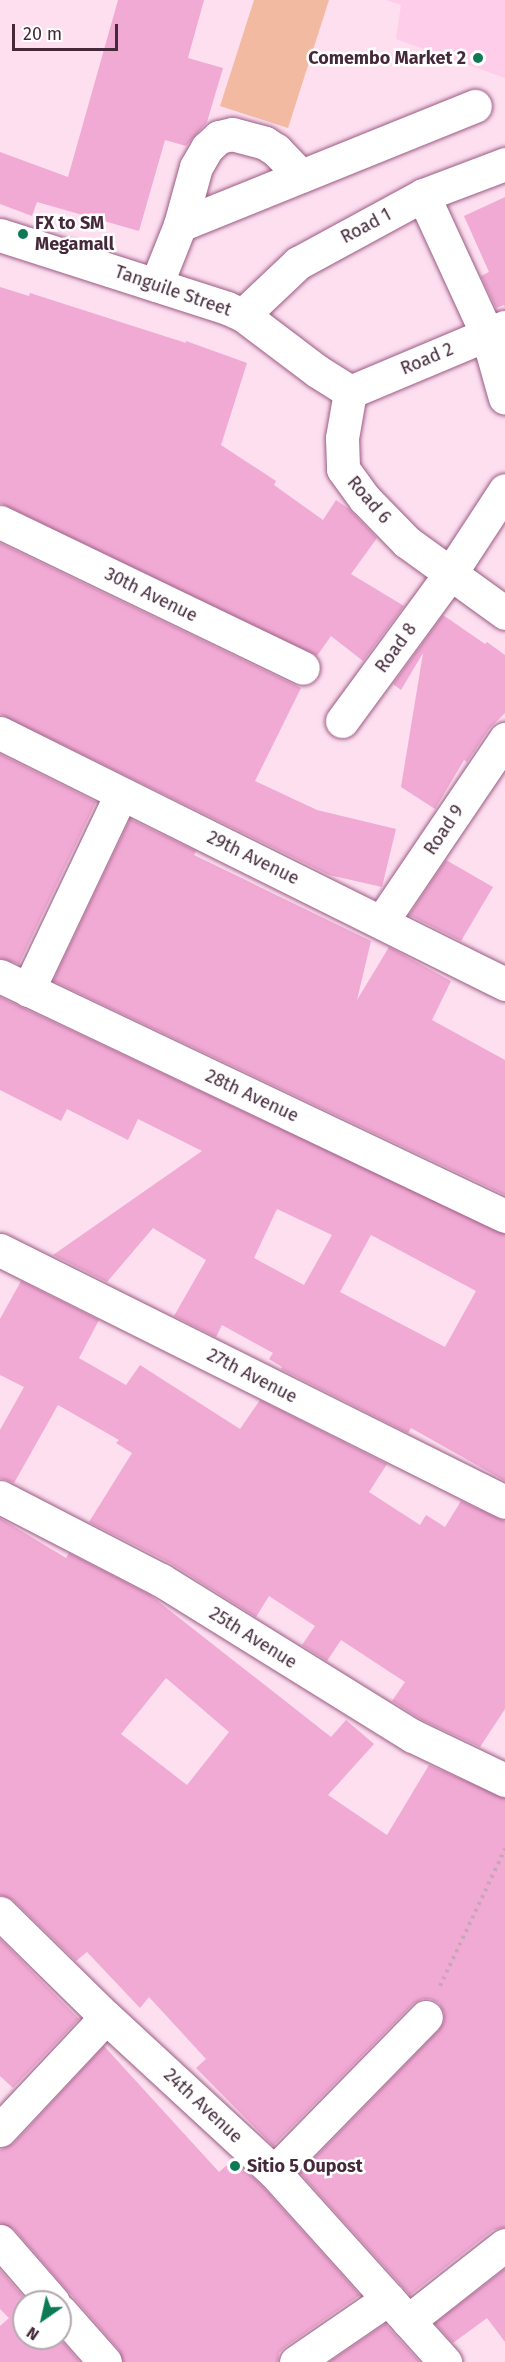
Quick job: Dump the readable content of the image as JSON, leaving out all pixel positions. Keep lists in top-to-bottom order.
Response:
{
  "streets": {
    "street": [
      "Road 1",
      "Tanguile Street",
      "Road 2",
      "Road 6",
      "30th Avenue",
      "Road 8",
      "Road 9",
      "29th Avenue",
      "28th Avenue",
      "27th Avenue",
      "25th Avenue",
      "24th Avenue"
    ]
  },
  "crossings": [
    ["Road 1", "Tanguile Street"],
    ["Road 2", "Road 6"],
    ["Road 6", "Road 8"],
    ["Road 9", "29th Avenue"]
  ],
  "places": ["Comembo Market 2", "FX to SM Megamall", "Sitio 5 Oupost"],
  "scale_bar": "20 m",
  "north": "bottom left"
}
